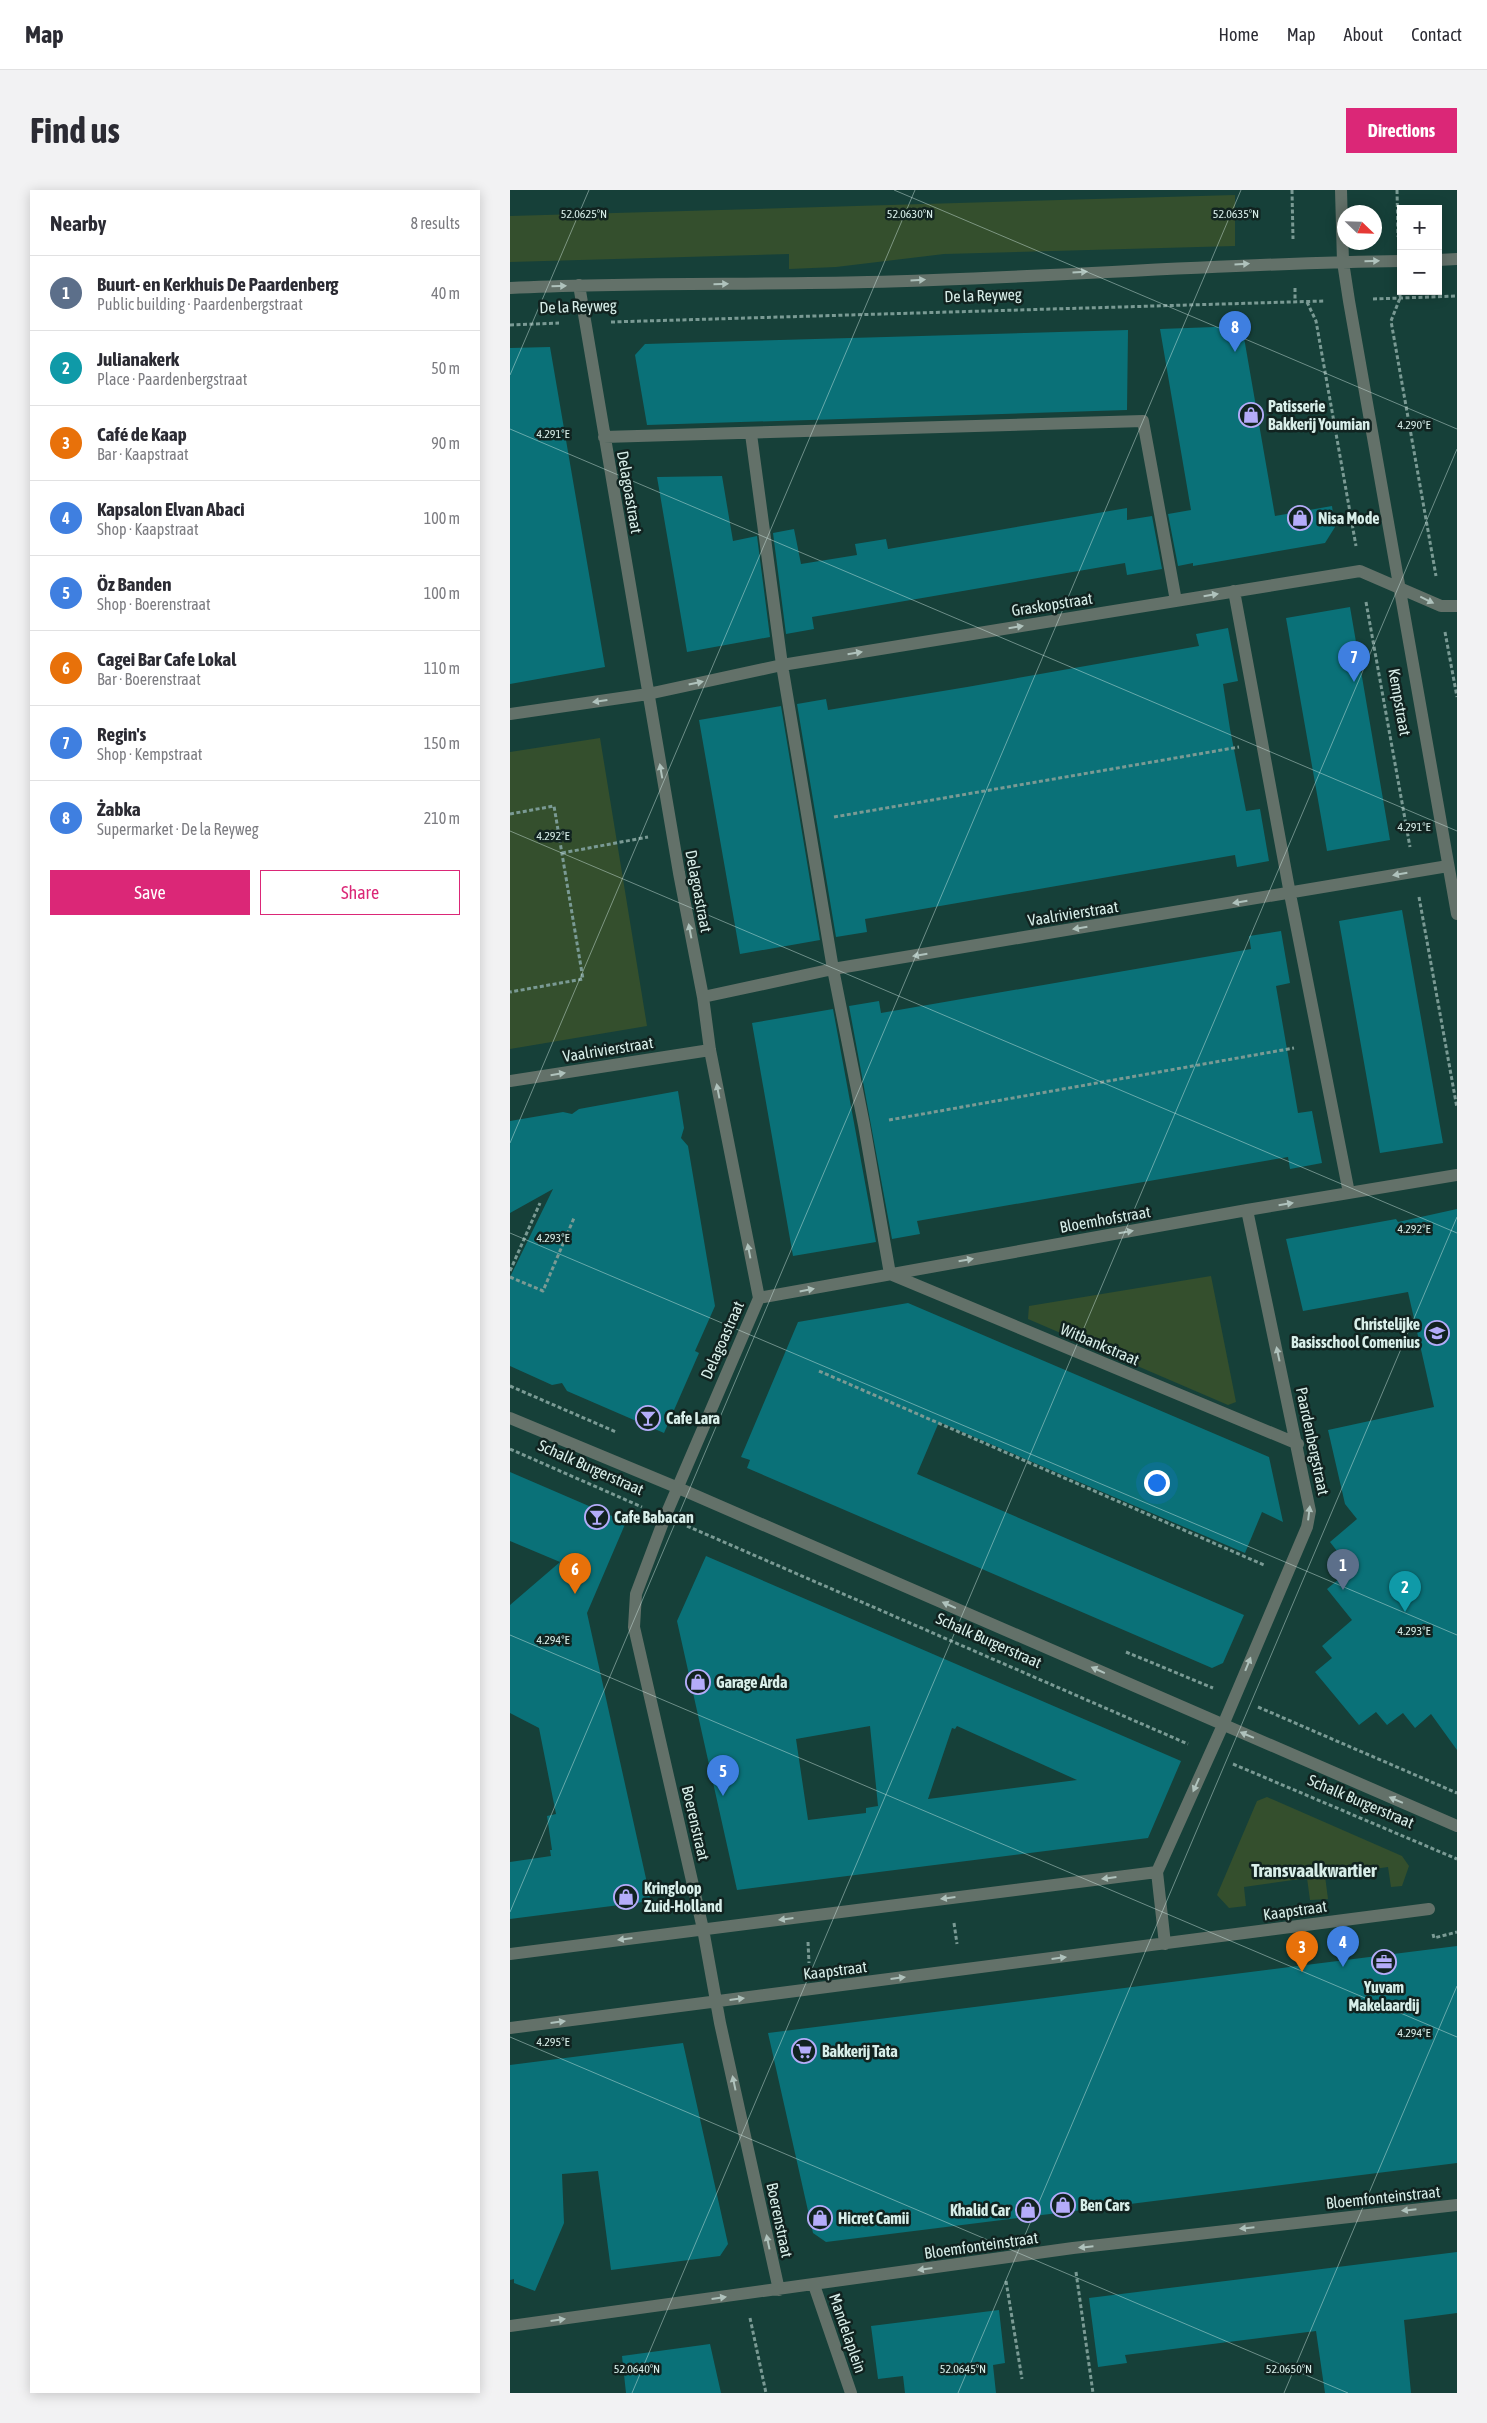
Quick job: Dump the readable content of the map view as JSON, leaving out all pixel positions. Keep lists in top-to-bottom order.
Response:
{
  "streets": {
    "street": [
      "De la Reyweg",
      "Delagoastraat",
      "Graskopstraat",
      "Kempstraat",
      "Vaalrivierstraat",
      "Bloemhofstraat",
      "Witbankstraat",
      "Paardenbergstraat",
      "Schalk Burgerstraat",
      "Boerenstraat",
      "Kaapstraat",
      "Bloemfonteinstraat",
      "Mandelaplein"
    ]
  },
  "crossings": [
    ["De la Reyweg", "Delagoastraat"],
    ["De la Reyweg", "Kempstraat"],
    ["Delagoastraat", "Graskopstraat"],
    ["Delagoastraat", "Vaalrivierstraat"],
    ["Delagoastraat", "Bloemhofstraat"],
    ["Delagoastraat", "Schalk Burgerstraat"],
    ["Delagoastraat", "Boerenstraat"],
    ["Graskopstraat", "Kempstraat"],
    ["Kempstraat", "Vaalrivierstraat"],
    ["Bloemhofstraat", "Witbankstraat"],
    ["Bloemhofstraat", "Paardenbergstraat"],
    ["Witbankstraat", "Paardenbergstraat"],
    ["Paardenbergstraat", "Schalk Burgerstraat"],
    ["Schalk Burgerstraat", "Boerenstraat"],
    ["Boerenstraat", "Kaapstraat"],
    ["Boerenstraat", "Bloemfonteinstraat"],
    ["Bloemfonteinstraat", "Mandelaplein"]
  ],
  "one_way": [
    "De la Reyweg",
    "Delagoastraat",
    "Bloemhofstraat",
    "Paardenbergstraat",
    "Schalk Burgerstraat",
    "Boerenstraat"
  ],
  "districts": ["Transvaalkwartier"],
  "places": {
    "shop": [
      "Patisserie Bakkerij Youmian",
      "Nisa Mode",
      "Garage Arda",
      "Kringloop Zuid-Holland",
      "Ben Cars",
      "Khalid Car",
      "Hicret Camii"
    ],
    "school or university": ["Christelijke Basisschool Comenius"],
    "bar": ["Cafe Lara", "Cafe Babacan"],
    "office": ["Yuvam Makelaardij"],
    "supermarket": ["Bakkerij Tata"]
  },
  "north": "bottom right",
  "page": {
    "header": "Map",
    "nav": [
      "Home",
      "Map",
      "About",
      "Contact"
    ],
    "buttons": [
      "Directions",
      ["Save", "Share"]
    ],
    "title": "Find us",
    "heading": ["Nearby", "8 results"],
    "map_buttons": ["+", "−"],
    "list": [
      {
        "mark": "1",
        "name": "Buurt- en Kerkhuis De Paardenberg",
        "note": "Public building · Paardenbergstraat",
        "value": "40 m"
      },
      {
        "mark": "2",
        "name": "Julianakerk",
        "note": "Place · Paardenbergstraat",
        "value": "50 m"
      },
      {
        "mark": "3",
        "name": "Café de Kaap",
        "note": "Bar · Kaapstraat",
        "value": "90 m"
      },
      {
        "mark": "4",
        "name": "Kapsalon Elvan Abaci",
        "note": "Shop · Kaapstraat",
        "value": "100 m"
      },
      {
        "mark": "5",
        "name": "Öz Banden",
        "note": "Shop · Boerenstraat",
        "value": "100 m"
      },
      {
        "mark": "6",
        "name": "Cagei Bar Cafe Lokal",
        "note": "Bar · Boerenstraat",
        "value": "110 m"
      },
      {
        "mark": "7",
        "name": "Regin's",
        "note": "Shop · Kempstraat",
        "value": "150 m"
      },
      {
        "mark": "8",
        "name": "Żabka",
        "note": "Supermarket · De la Reyweg",
        "value": "210 m"
      }
    ],
    "pins": [
      "8",
      "7",
      "1",
      "6",
      "2",
      "5",
      "4",
      "3"
    ]
  },
  "coordinates": [
    "52.0625°N",
    "52.0630°N",
    "52.0635°N",
    "4.290°E",
    "4.291°E",
    "4.292°E",
    "4.293°E",
    "4.294°E",
    "4.295°E",
    "52.0640°N",
    "52.0645°N",
    "52.0650°N"
  ]
}
